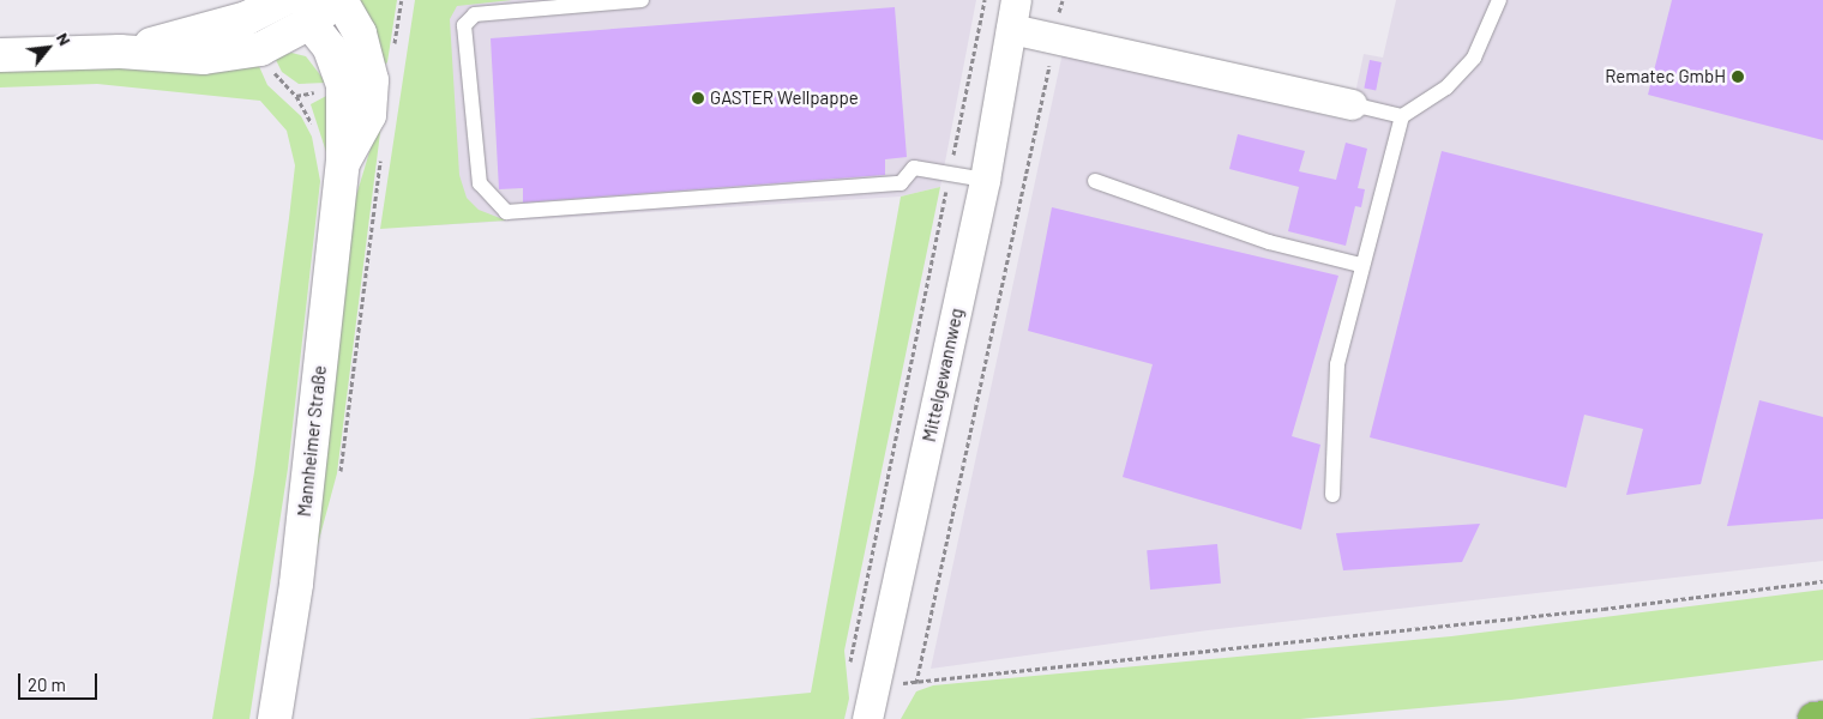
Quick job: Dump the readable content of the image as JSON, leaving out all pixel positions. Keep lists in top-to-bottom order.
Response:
{
  "streets": {
    "street": ["Mittelgewannweg", "Mannheimer Straße"]
  },
  "places": ["Rematec GmbH", "GASTER Wellpappe"],
  "scale_bar": "20 m",
  "north": "top right"
}
